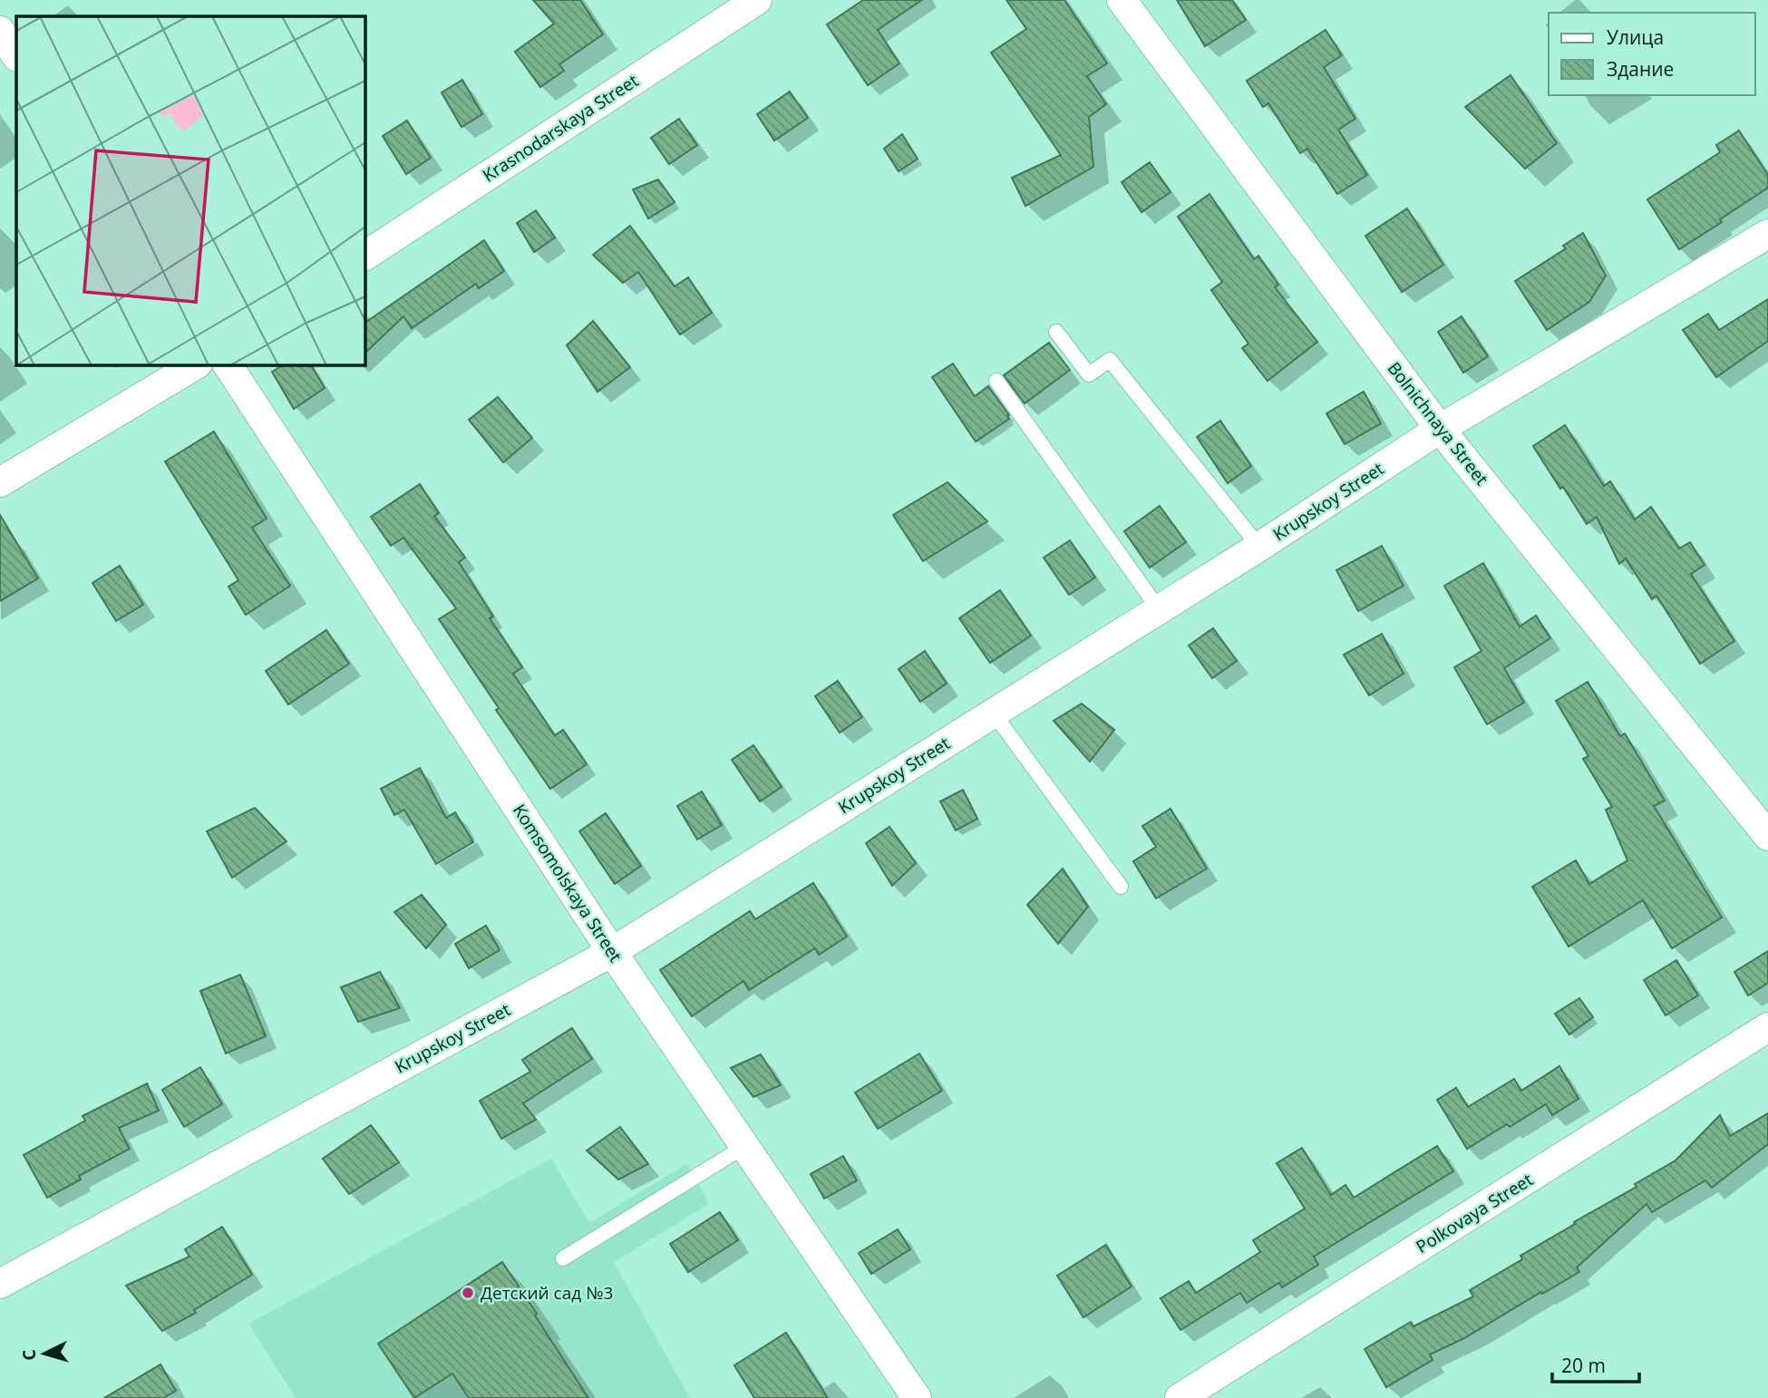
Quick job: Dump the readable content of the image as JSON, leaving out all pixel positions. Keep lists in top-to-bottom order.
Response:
{
  "streets": {
    "street": [
      "Krasnodarskaya Street",
      "Bolnichnaya Street",
      "Krupskoy Street",
      "Komsomolskaya Street",
      "Polkovaya Street"
    ]
  },
  "crossings": [
    ["Bolnichnaya Street", "Krupskoy Street"],
    ["Krupskoy Street", "Komsomolskaya Street"]
  ],
  "places": ["Детский сад №3"],
  "legend": ["Улица", "Здание"],
  "scale_bar": "20 m",
  "north": "left"
}
